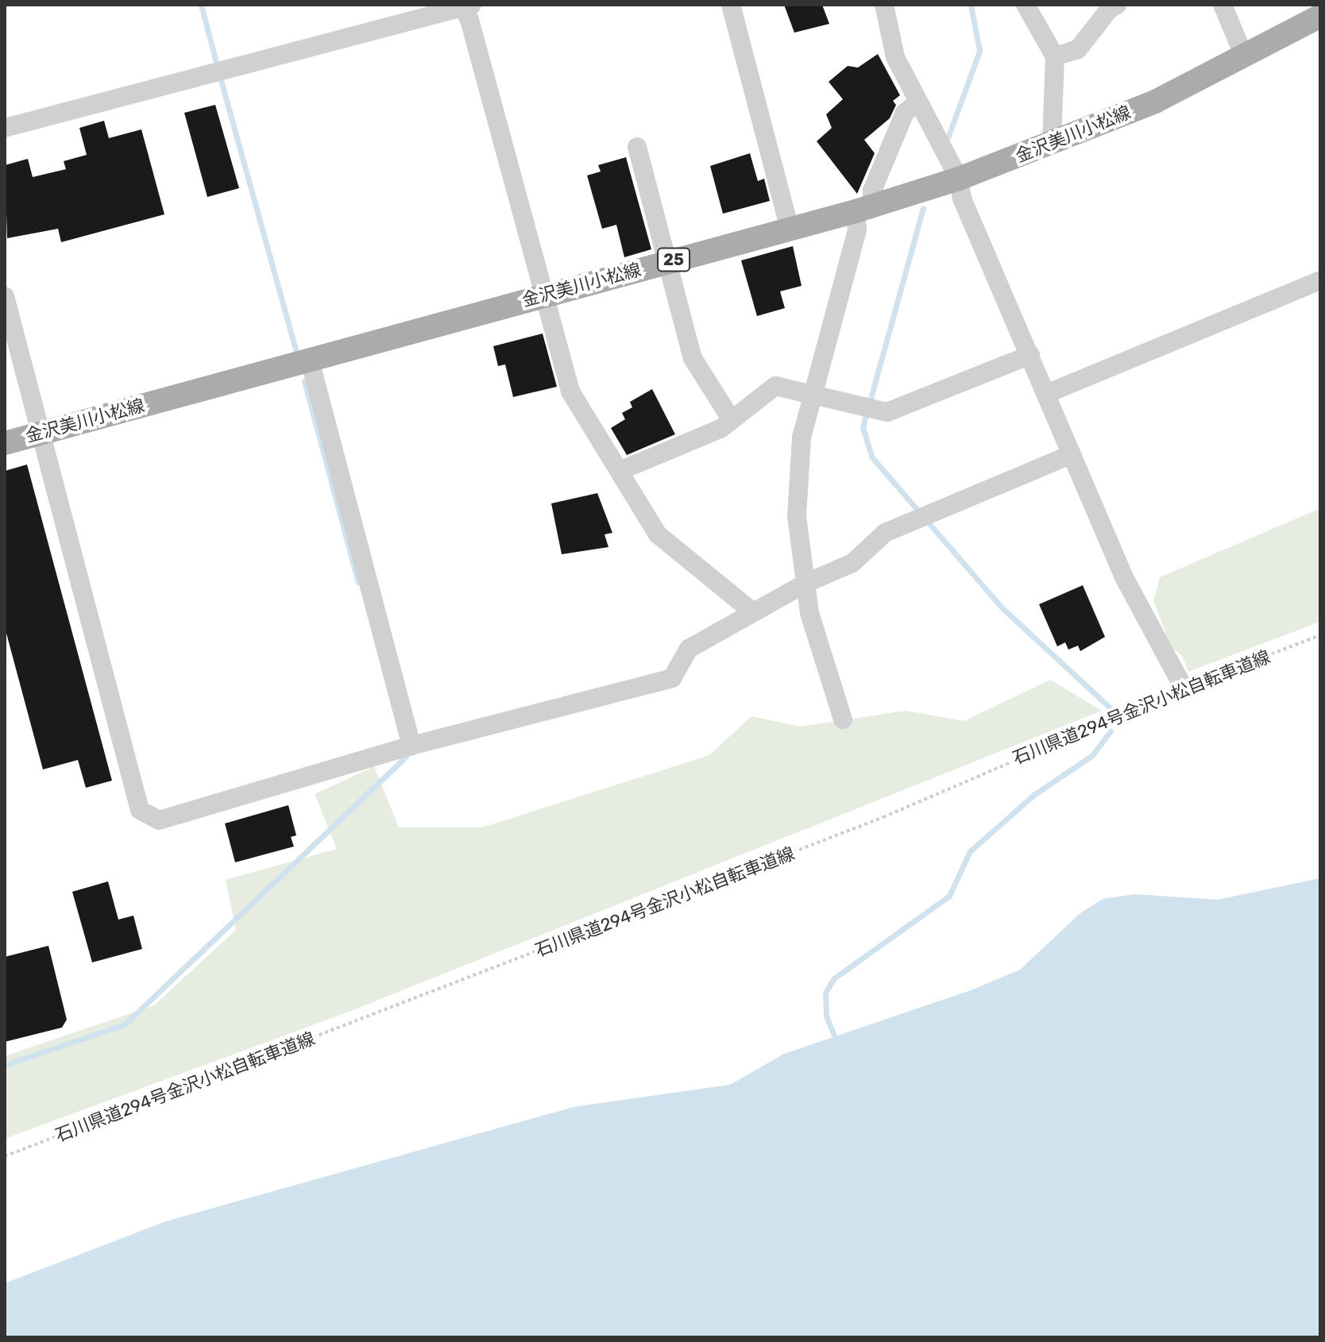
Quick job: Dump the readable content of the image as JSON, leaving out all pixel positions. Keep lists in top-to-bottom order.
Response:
{
  "streets": {
    "main road": ["金沢美川小松線", "25"],
    "path": ["石川県道294号金沢小松自転車道線"]
  }
}
